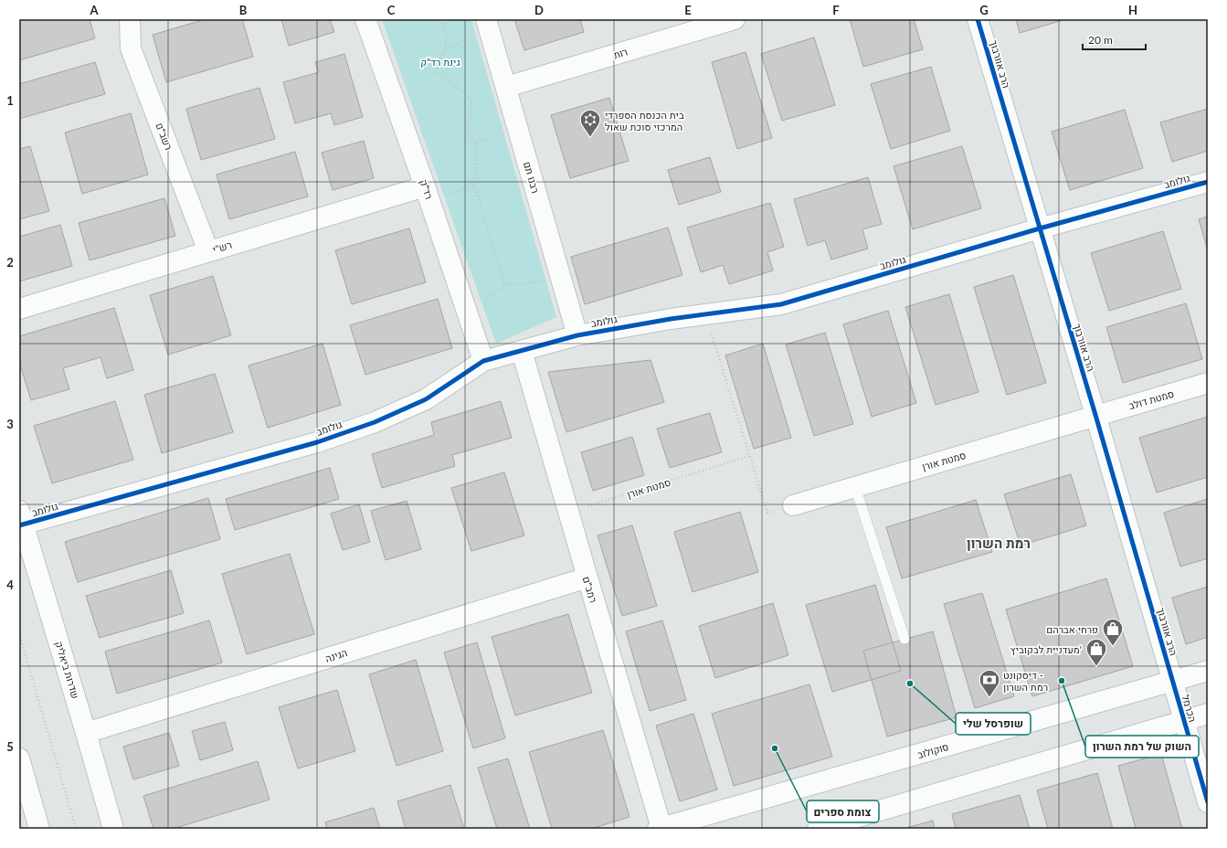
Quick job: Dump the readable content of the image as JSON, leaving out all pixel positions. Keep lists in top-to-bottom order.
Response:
{
  "streets": {
    "street": [
      "רות",
      "הרב אוורבוך",
      "רשב\"ם",
      "רבנו תם",
      "גולומב",
      "רד\"ק",
      "רש\"י",
      "סמטת דולב",
      "סמטת אורן",
      "רמב\"ם",
      "הגינה",
      "שדרות ביאליק",
      "הכרמל",
      "סוקולוב"
    ]
  },
  "crossings": [
    ["רות", "רבנו תם"],
    ["הרב אוורבוך", "גולומב"],
    ["הרב אוורבוך", "סמטת דולב"],
    ["הרב אוורבוך", "סמטת אורן"],
    ["הרב אוורבוך", "הכרמל"],
    ["הרב אוורבוך", "סוקולוב"],
    ["רשב\"ם", "רש\"י"],
    ["רבנו תם", "גולומב"],
    ["גולומב", "רד\"ק"],
    ["גולומב", "רמב\"ם"],
    ["גולומב", "שדרות ביאליק"],
    ["רד\"ק", "רש\"י"],
    ["סמטת דולב", "סמטת אורן"],
    ["סמטת אורן", "רמב\"ם"],
    ["רמב\"ם", "הגינה"],
    ["רמב\"ם", "סוקולוב"],
    ["הגינה", "שדרות ביאליק"],
    ["הכרמל", "סוקולוב"]
  ],
  "districts": ["רמת השרון"],
  "parks": ["גינת רד\"ק"],
  "places": {
    "synagogue": ["בית הכנסת הספרדי המרכזי סוכת שאול"],
    "shop": ["פרחי אברהם", "מעדניית לבקוביץ'"],
    "other": ["השוק של רמת השרון", "שופרסל שלי", "צומת ספרים"],
    "bank": ["דיסקונט - רמת השרון"]
  },
  "scale_bar": "20 m",
  "grid": {
    "columns": [
      "A",
      "B",
      "C",
      "D",
      "E",
      "F",
      "G",
      "H"
    ],
    "rows": [
      "1",
      "2",
      "3",
      "4",
      "5"
    ]
  }
}
